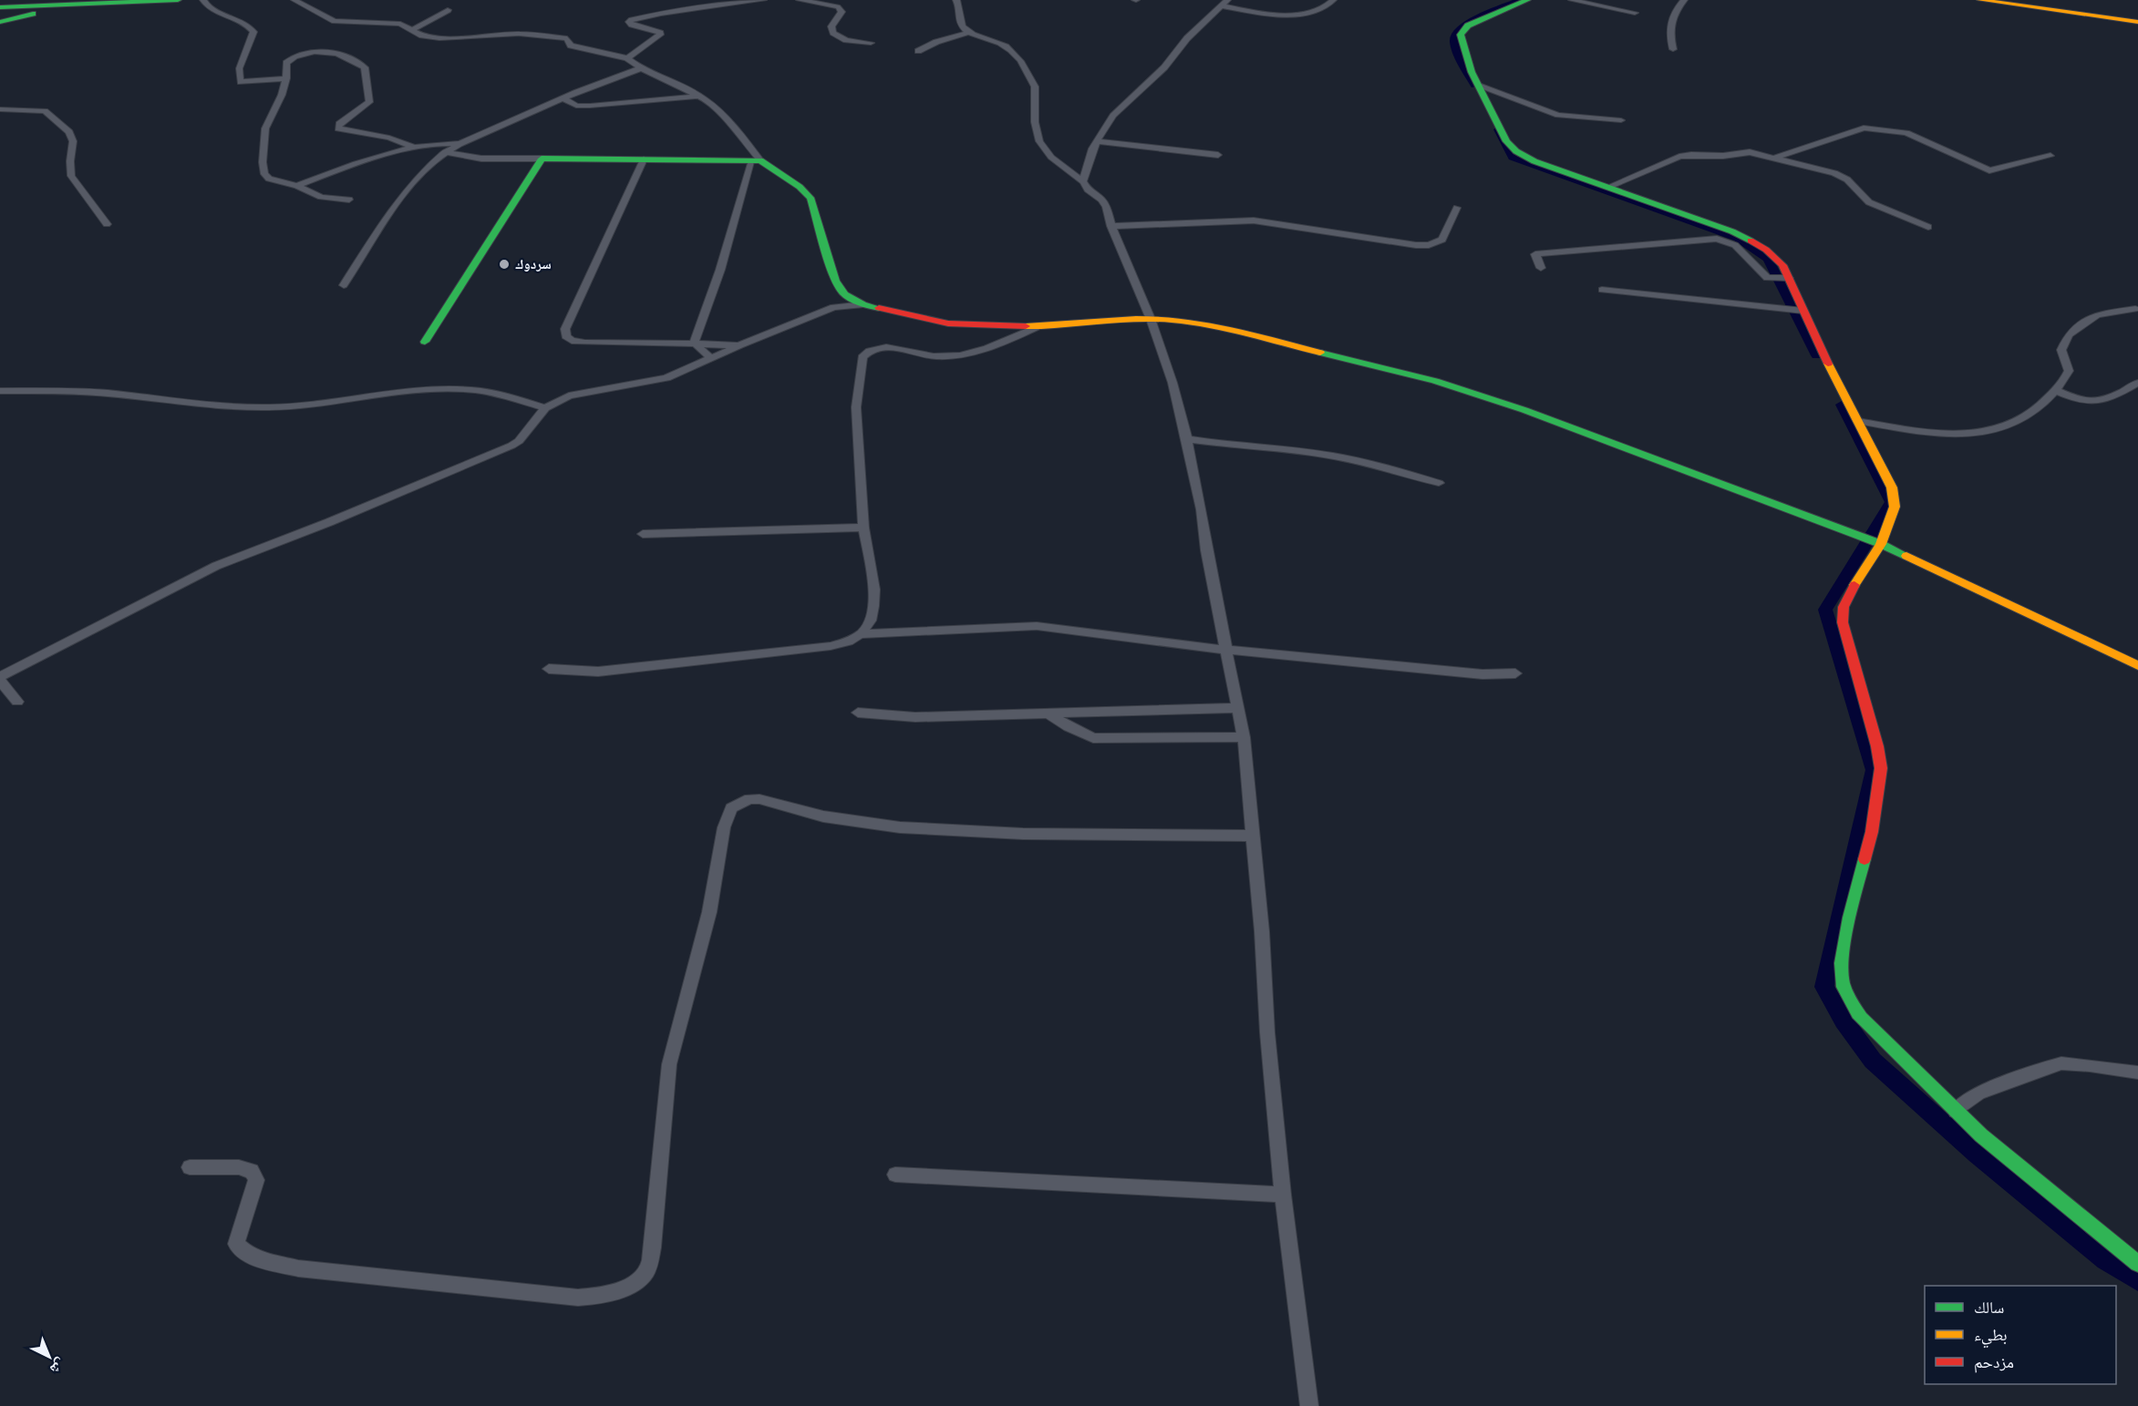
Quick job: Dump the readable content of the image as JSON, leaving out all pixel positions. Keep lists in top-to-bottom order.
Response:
{
  "places": ["سردوك"],
  "legend": ["سالك", "بطيء", "مزدحم"],
  "north": "bottom right"
}
